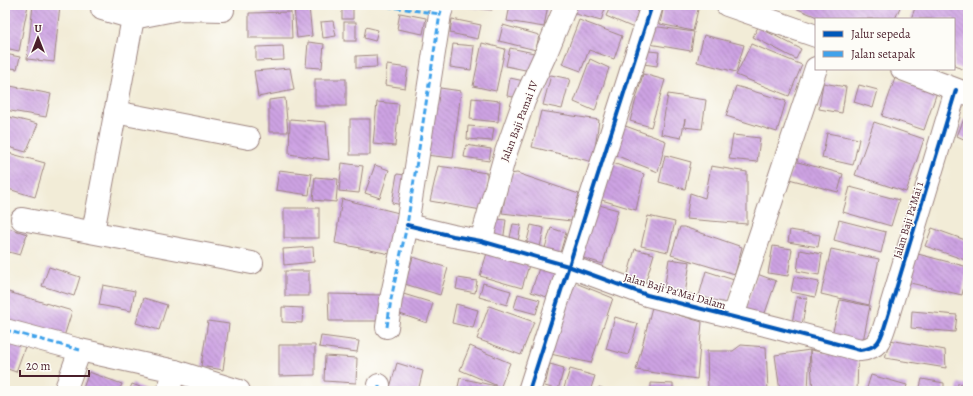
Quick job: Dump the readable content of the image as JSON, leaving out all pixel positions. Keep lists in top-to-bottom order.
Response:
{
  "streets": {
    "street": ["Jalan Baji Pamai IV", "Jalan Baji Pa'Mai 1", "Jalan Baji Pa'Mai Dalam"]
  },
  "crossings": [
    ["Jalan Baji Pamai IV", "Jalan Baji Pa'Mai Dalam"],
    ["Jalan Baji Pa'Mai 1", "Jalan Baji Pa'Mai Dalam"]
  ],
  "legend": ["Jalur sepeda", "Jalan setapak"],
  "scale_bar": "20 m",
  "north": "top"
}
